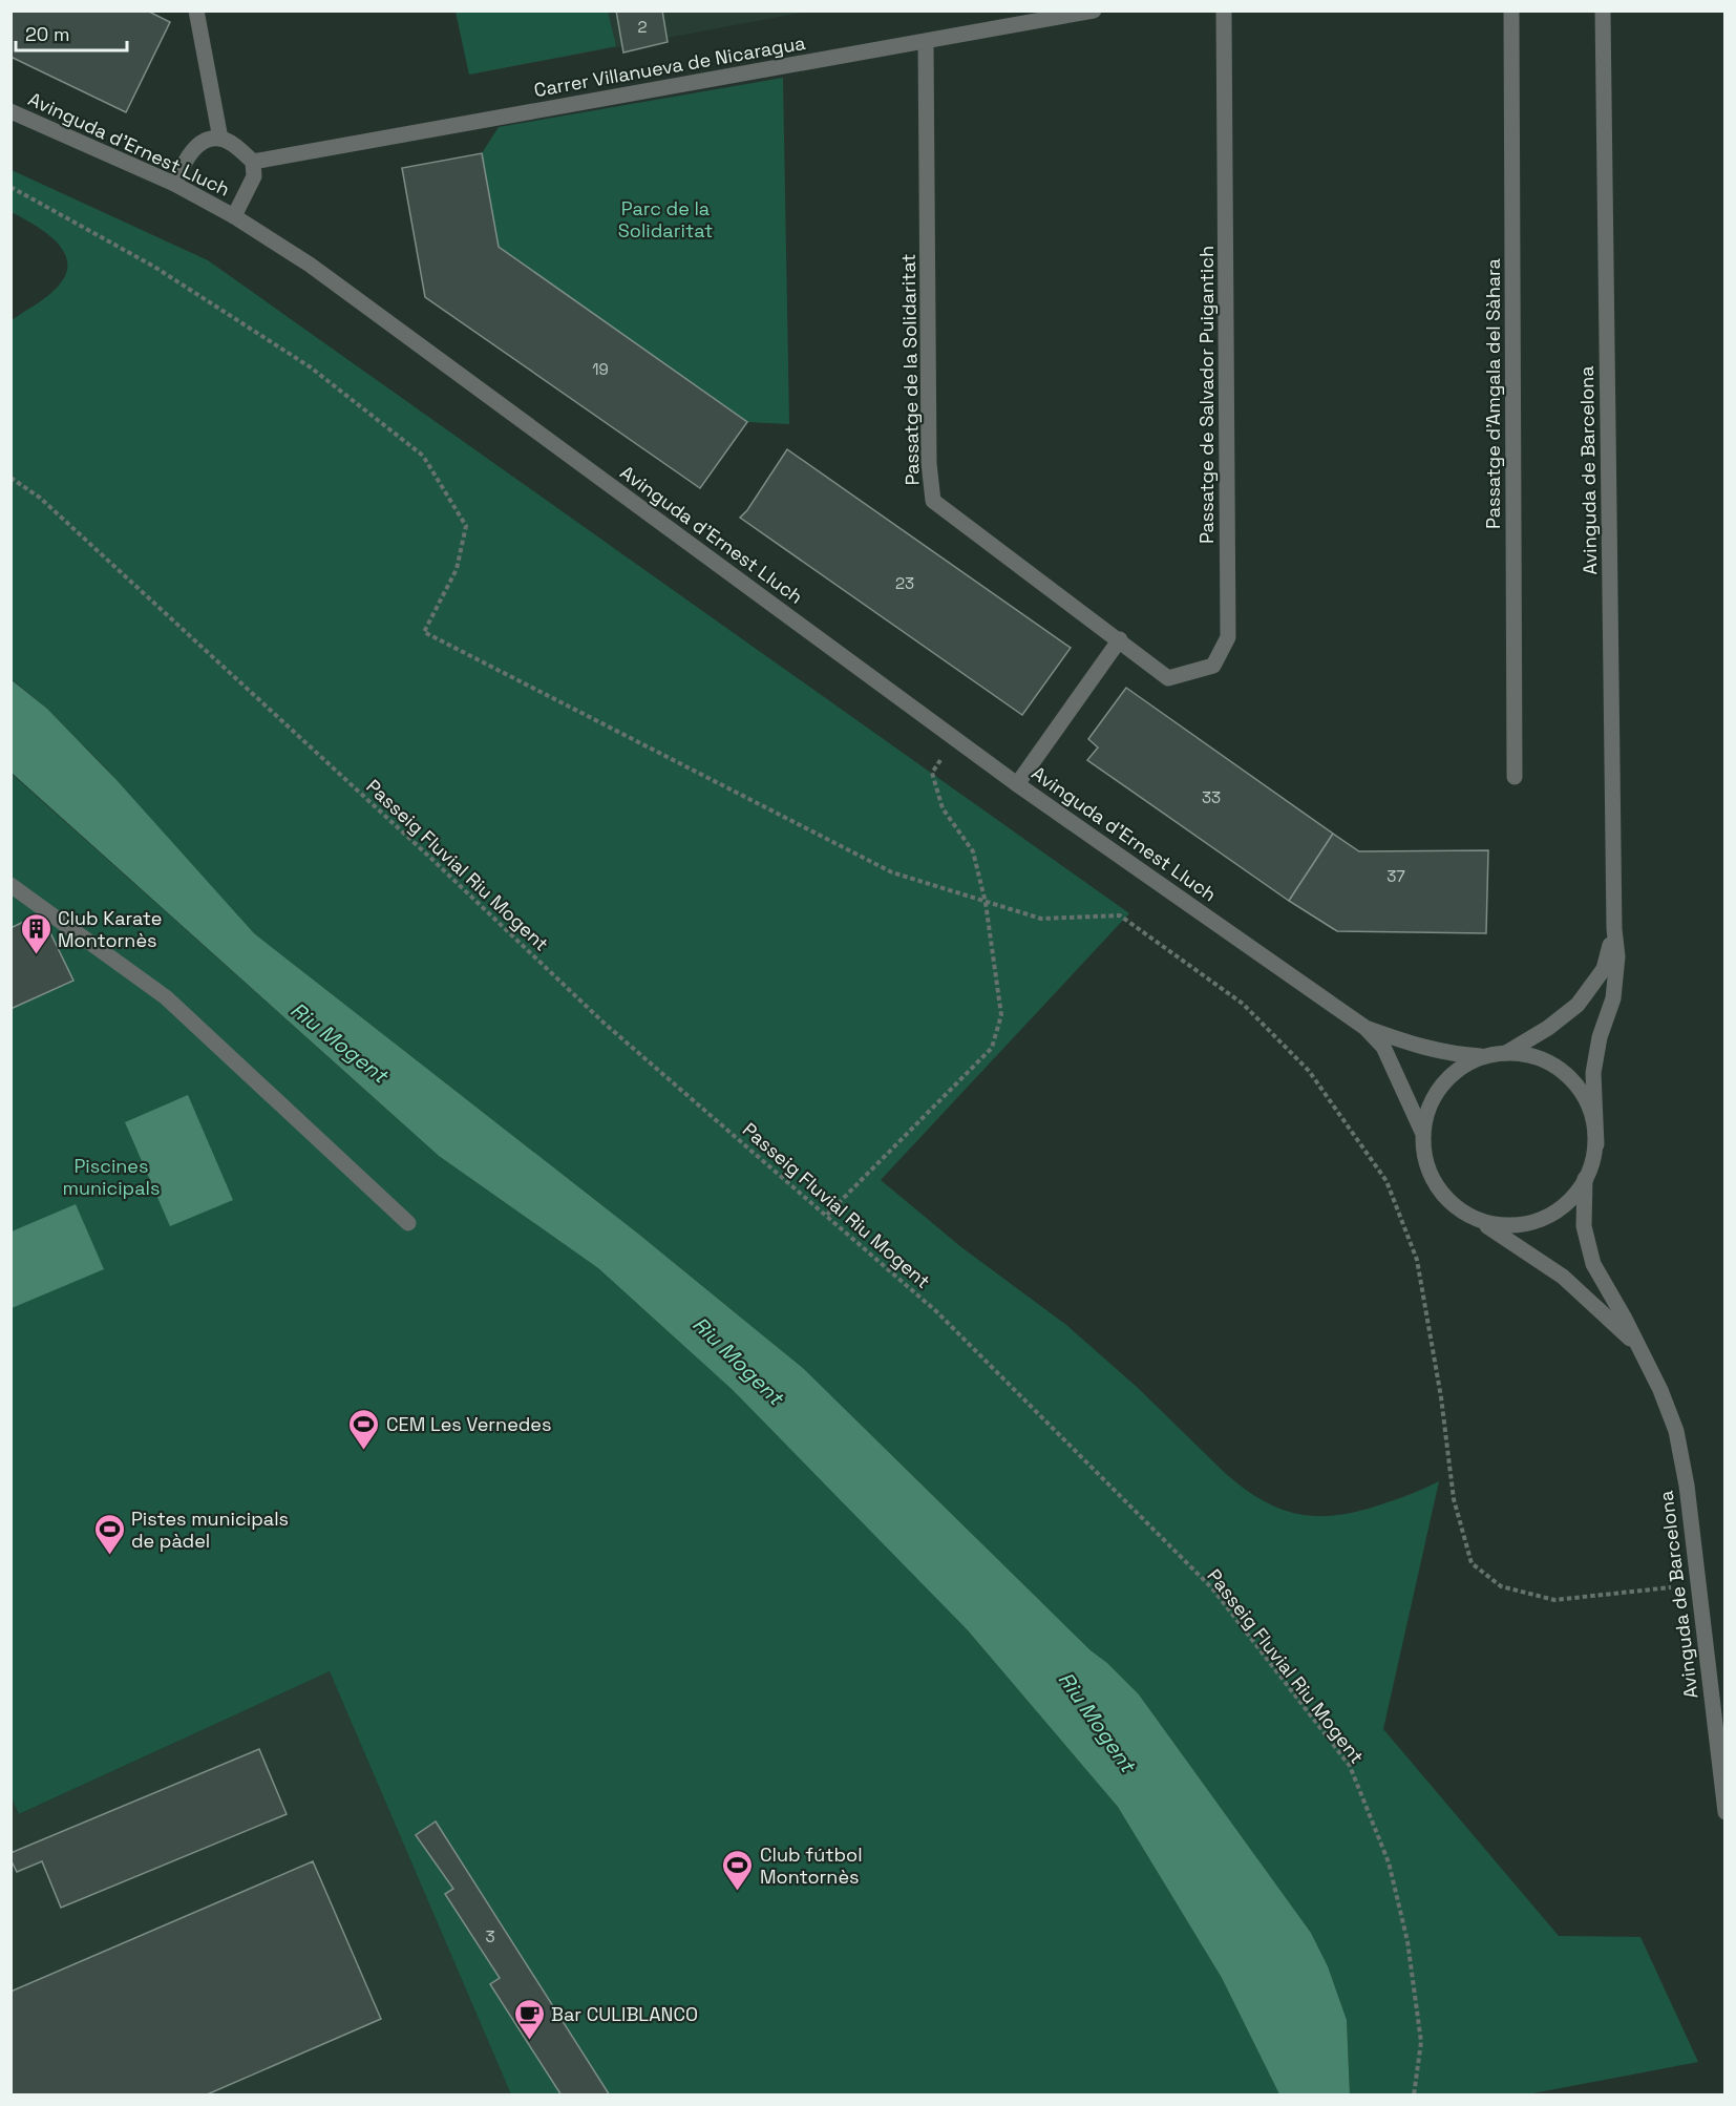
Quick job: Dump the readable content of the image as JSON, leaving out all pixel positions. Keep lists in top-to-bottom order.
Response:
{
  "streets": {
    "street": [
      "Carrer Villanueva de Nicaragua",
      "Avinguda d'Ernest Lluch",
      "Passatge de la Solidaritat",
      "Passatge d'Amgala del Sàhara",
      "Passatge de Salvador Puigantich",
      "Avinguda de Barcelona"
    ],
    "path": ["Passeig Fluvial Riu Mogent"]
  },
  "crossings": [
    ["Carrer Villanueva de Nicaragua", "Avinguda d'Ernest Lluch"],
    ["Carrer Villanueva de Nicaragua", "Passatge de la Solidaritat"],
    ["Passatge de la Solidaritat", "Passatge de Salvador Puigantich"]
  ],
  "water": ["Riu Mogent"],
  "parks": ["Parc de la Solidaritat", "Piscines municipals"],
  "places": {
    "building": ["Club Karate Montornès"],
    "sports": ["CEM Les Vernedes", "Pistes municipals de pàdel", "Club fútbol Montornès"],
    "cafe": ["Bar CULIBLANCO"]
  },
  "house_numbers": [
    "2",
    "19",
    "23",
    "33",
    "37",
    "3"
  ],
  "scale_bar": "20 m"
}
